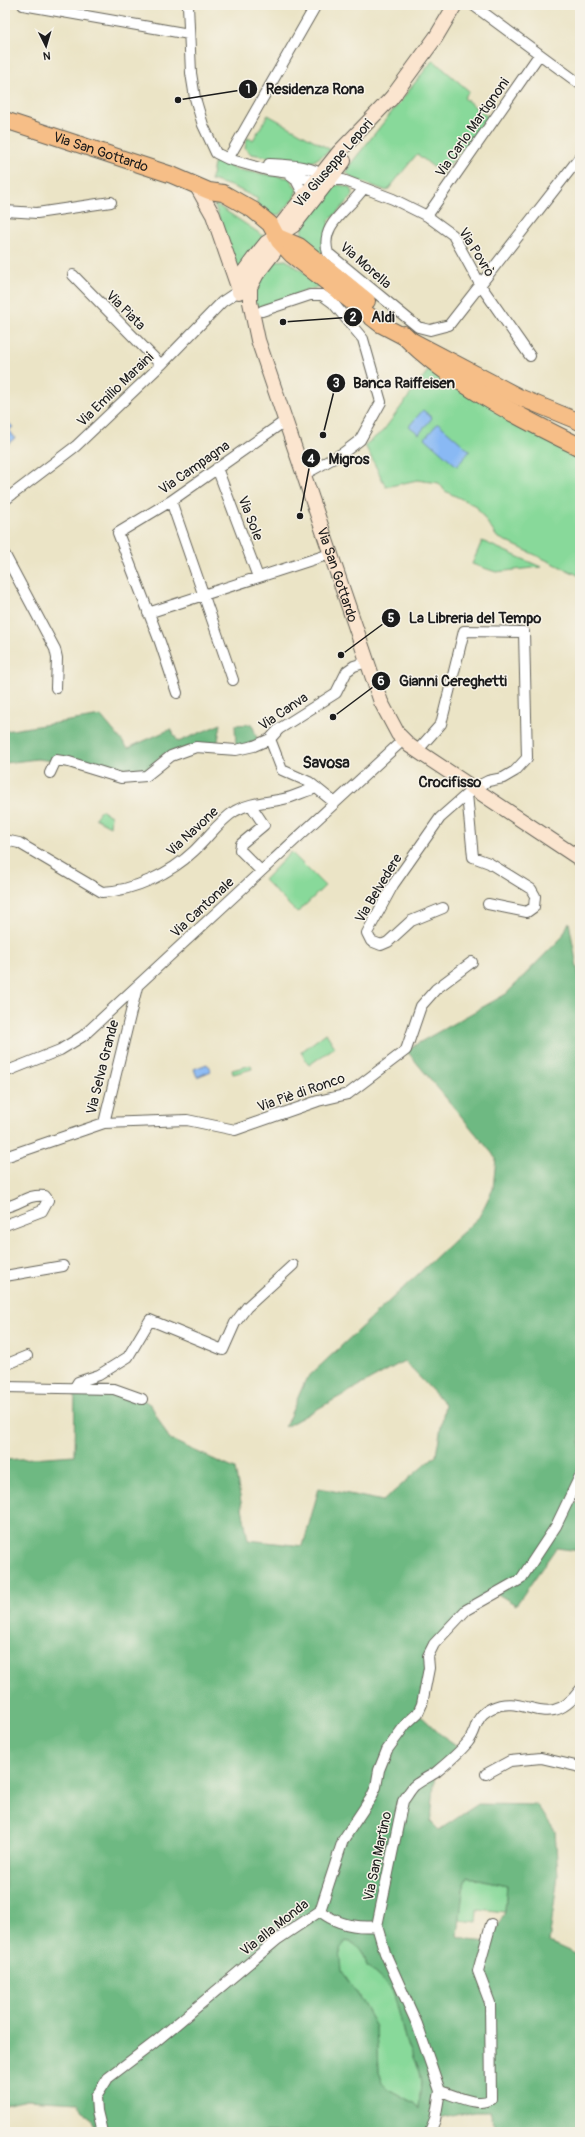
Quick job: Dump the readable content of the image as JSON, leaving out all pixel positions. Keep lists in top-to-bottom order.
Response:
{
  "streets": {
    "main road": ["Via San Gottardo", "Via Giuseppe Lepori"],
    "street": [
      "Via Carlo Martignoni",
      "Via Povrò",
      "Via Morella",
      "Via Piata",
      "Via Emilio Maraini",
      "Via Campagna",
      "Via Sole",
      "Via Canva",
      "Via Navone",
      "Via Belvedere",
      "Via Cantonale",
      "Via Selva Grande",
      "Via Piè di Ronco",
      "Via San Martino",
      "Via alla Monda"
    ]
  },
  "crossings": [
    ["Via Carlo Martignoni", "Via Povrò"],
    ["Via San Gottardo", "Via Giuseppe Lepori"],
    ["Via San Gottardo", "Via Emilio Maraini"],
    ["Via San Gottardo", "Via Campagna"],
    ["Via San Gottardo", "Via Canva"],
    ["Via San Gottardo", "Via Belvedere"],
    ["Via San Gottardo", "Via Cantonale"],
    ["Via Giuseppe Lepori", "Via Povrò"],
    ["Via Giuseppe Lepori", "Via Emilio Maraini"],
    ["Via Povrò", "Via Morella"],
    ["Via Piata", "Via Emilio Maraini"],
    ["Via Campagna", "Via Sole"],
    ["Via Cantonale", "Via Selva Grande"],
    ["Via Selva Grande", "Via Piè di Ronco"]
  ],
  "districts": ["Savosa", "Crocifisso"],
  "places": [
    "Residenza Rona",
    "Aldi",
    "Banca Raiffeisen",
    "Migros",
    "La Libreria del Tempo",
    "Gianni Cereghetti"
  ],
  "north": "bottom"
}
